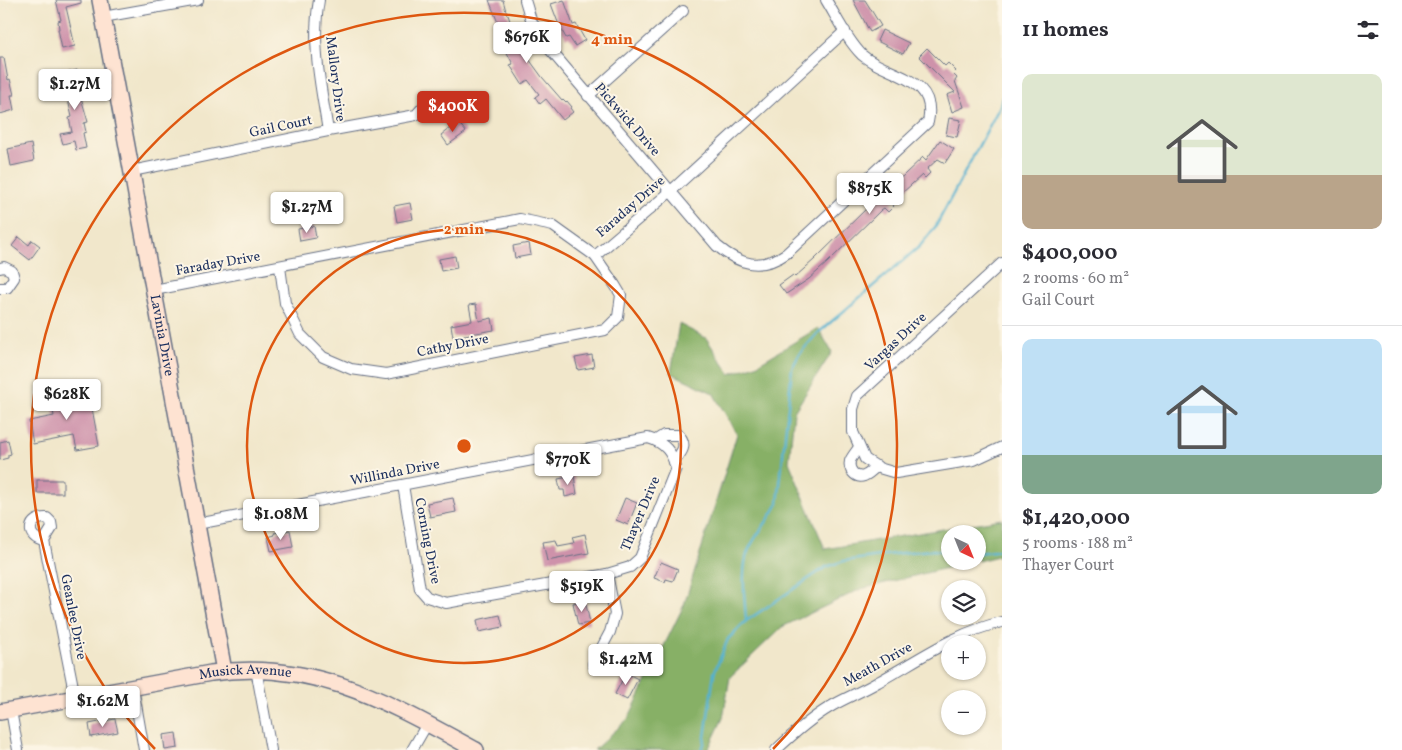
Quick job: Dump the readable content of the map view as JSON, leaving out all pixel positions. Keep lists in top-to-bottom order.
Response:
{
  "streets": {
    "street": [
      "Mallory Drive",
      "Pickwick Drive",
      "Gail Court",
      "Faraday Drive",
      "Lavinia Drive",
      "Vargas Drive",
      "Cathy Drive",
      "Willinda Drive",
      "Thayer Drive",
      "Corning Drive",
      "Geanlee Drive",
      "Meath Drive",
      "Musick Avenue"
    ]
  },
  "crossings": [
    ["Mallory Drive", "Gail Court"],
    ["Pickwick Drive", "Faraday Drive"],
    ["Gail Court", "Lavinia Drive"],
    ["Faraday Drive", "Lavinia Drive"],
    ["Faraday Drive", "Cathy Drive"],
    ["Lavinia Drive", "Willinda Drive"],
    ["Lavinia Drive", "Musick Avenue"],
    ["Willinda Drive", "Thayer Drive"],
    ["Willinda Drive", "Corning Drive"],
    ["Thayer Drive", "Corning Drive"],
    ["Geanlee Drive", "Musick Avenue"]
  ],
  "north": "bottom right",
  "page": {
    "heading": "11 homes",
    "price": [
      "$676K",
      "$1.27M",
      "$400K",
      "$875K",
      "$1.27M",
      "$628K",
      "$770K",
      "$1.08M",
      "$519K",
      "$1.42M",
      "$1.62M"
    ],
    "list": [
      {
        "name": "$400,000",
        "note": "2 rooms · 60 m² · Gail Court"
      },
      {
        "name": "$1,420,000",
        "note": "5 rooms · 188 m² · Thayer Court"
      }
    ],
    "map_buttons": ["+", "−"]
  },
  "rings": ["4 min", "2 min"]
}
